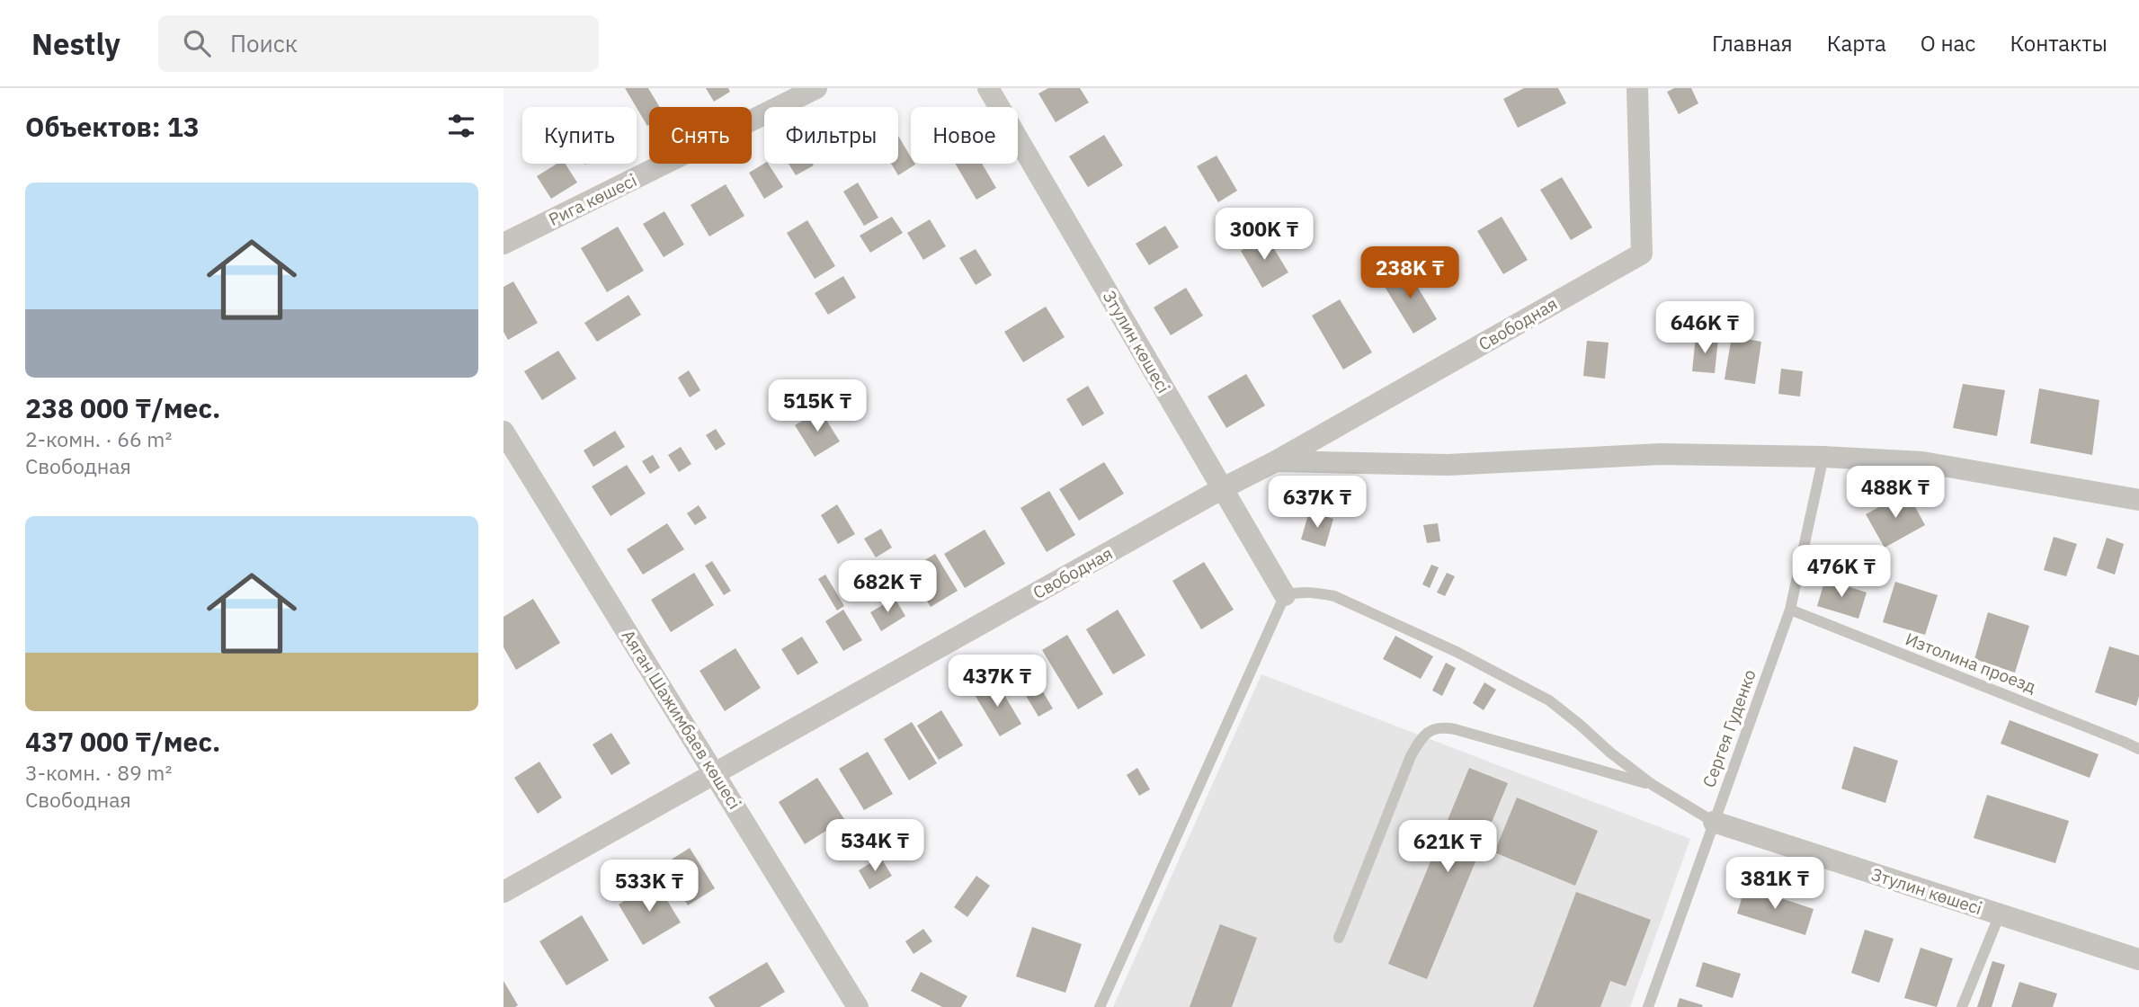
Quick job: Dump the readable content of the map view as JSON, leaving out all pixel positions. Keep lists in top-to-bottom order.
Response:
{
  "streets": {
    "street": [
      "Рига көшесі",
      "Свободная",
      "Зтулин көшесі",
      "Аяган Шажимбаев көшесі"
    ],
    "lane": ["Изтолина проезд", "Сергея Гуденко"]
  },
  "crossings": [
    ["Свободная", "Зтулин көшесі"],
    ["Свободная", "Аяган Шажимбаев көшесі"],
    ["Зтулин көшесі", "Сергея Гуденко"],
    ["Изтолина проезд", "Сергея Гуденко"]
  ],
  "page": {
    "header": "Nestly",
    "search": "Поиск",
    "nav": [
      "Главная",
      "Карта",
      "О нас",
      "Контакты"
    ],
    "heading": "Объектов: 13",
    "chip": [
      "Купить",
      "Снять",
      "Фильтры",
      "Новое"
    ],
    "list": [
      {
        "name": "238 000 ₸/мес.",
        "note": "2-комн. · 66 m² · Свободная"
      },
      {
        "name": "437 000 ₸/мес.",
        "note": "3-комн. · 89 m² · Свободная"
      }
    ],
    "price": [
      "300K ₸",
      "238K ₸",
      "646K ₸",
      "515K ₸",
      "488K ₸",
      "637K ₸",
      "476K ₸",
      "682K ₸",
      "437K ₸",
      "534K ₸",
      "621K ₸",
      "381K ₸",
      "533K ₸"
    ]
  }
}
